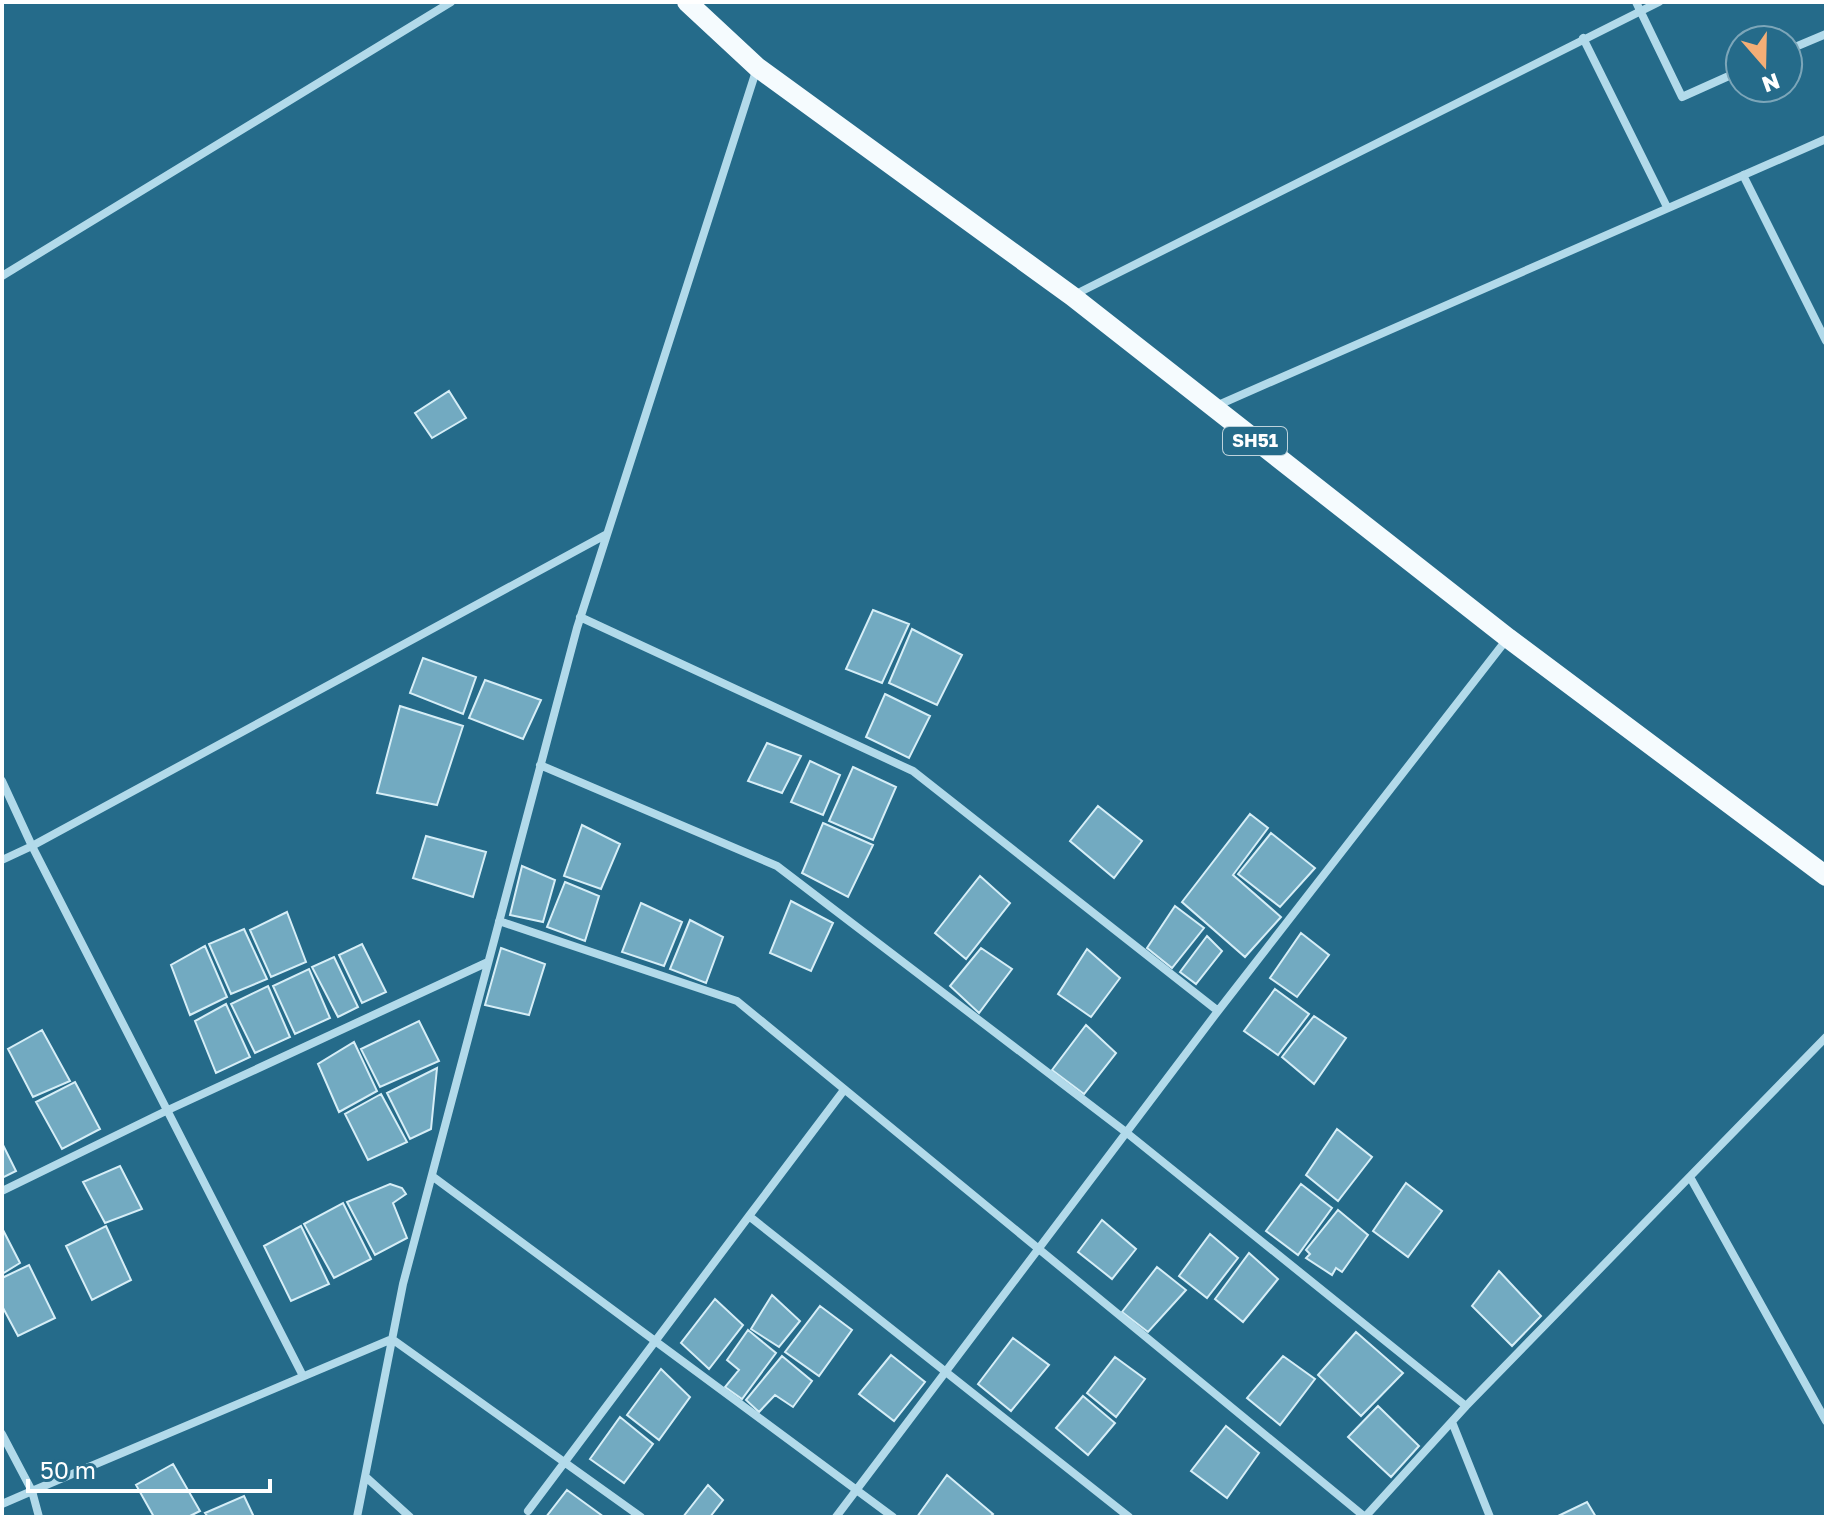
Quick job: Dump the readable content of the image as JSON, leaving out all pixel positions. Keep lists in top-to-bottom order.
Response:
{
  "streets": {
    "main road": ["SH51"]
  },
  "scale_bar": "50 m",
  "north": "bottom"
}
